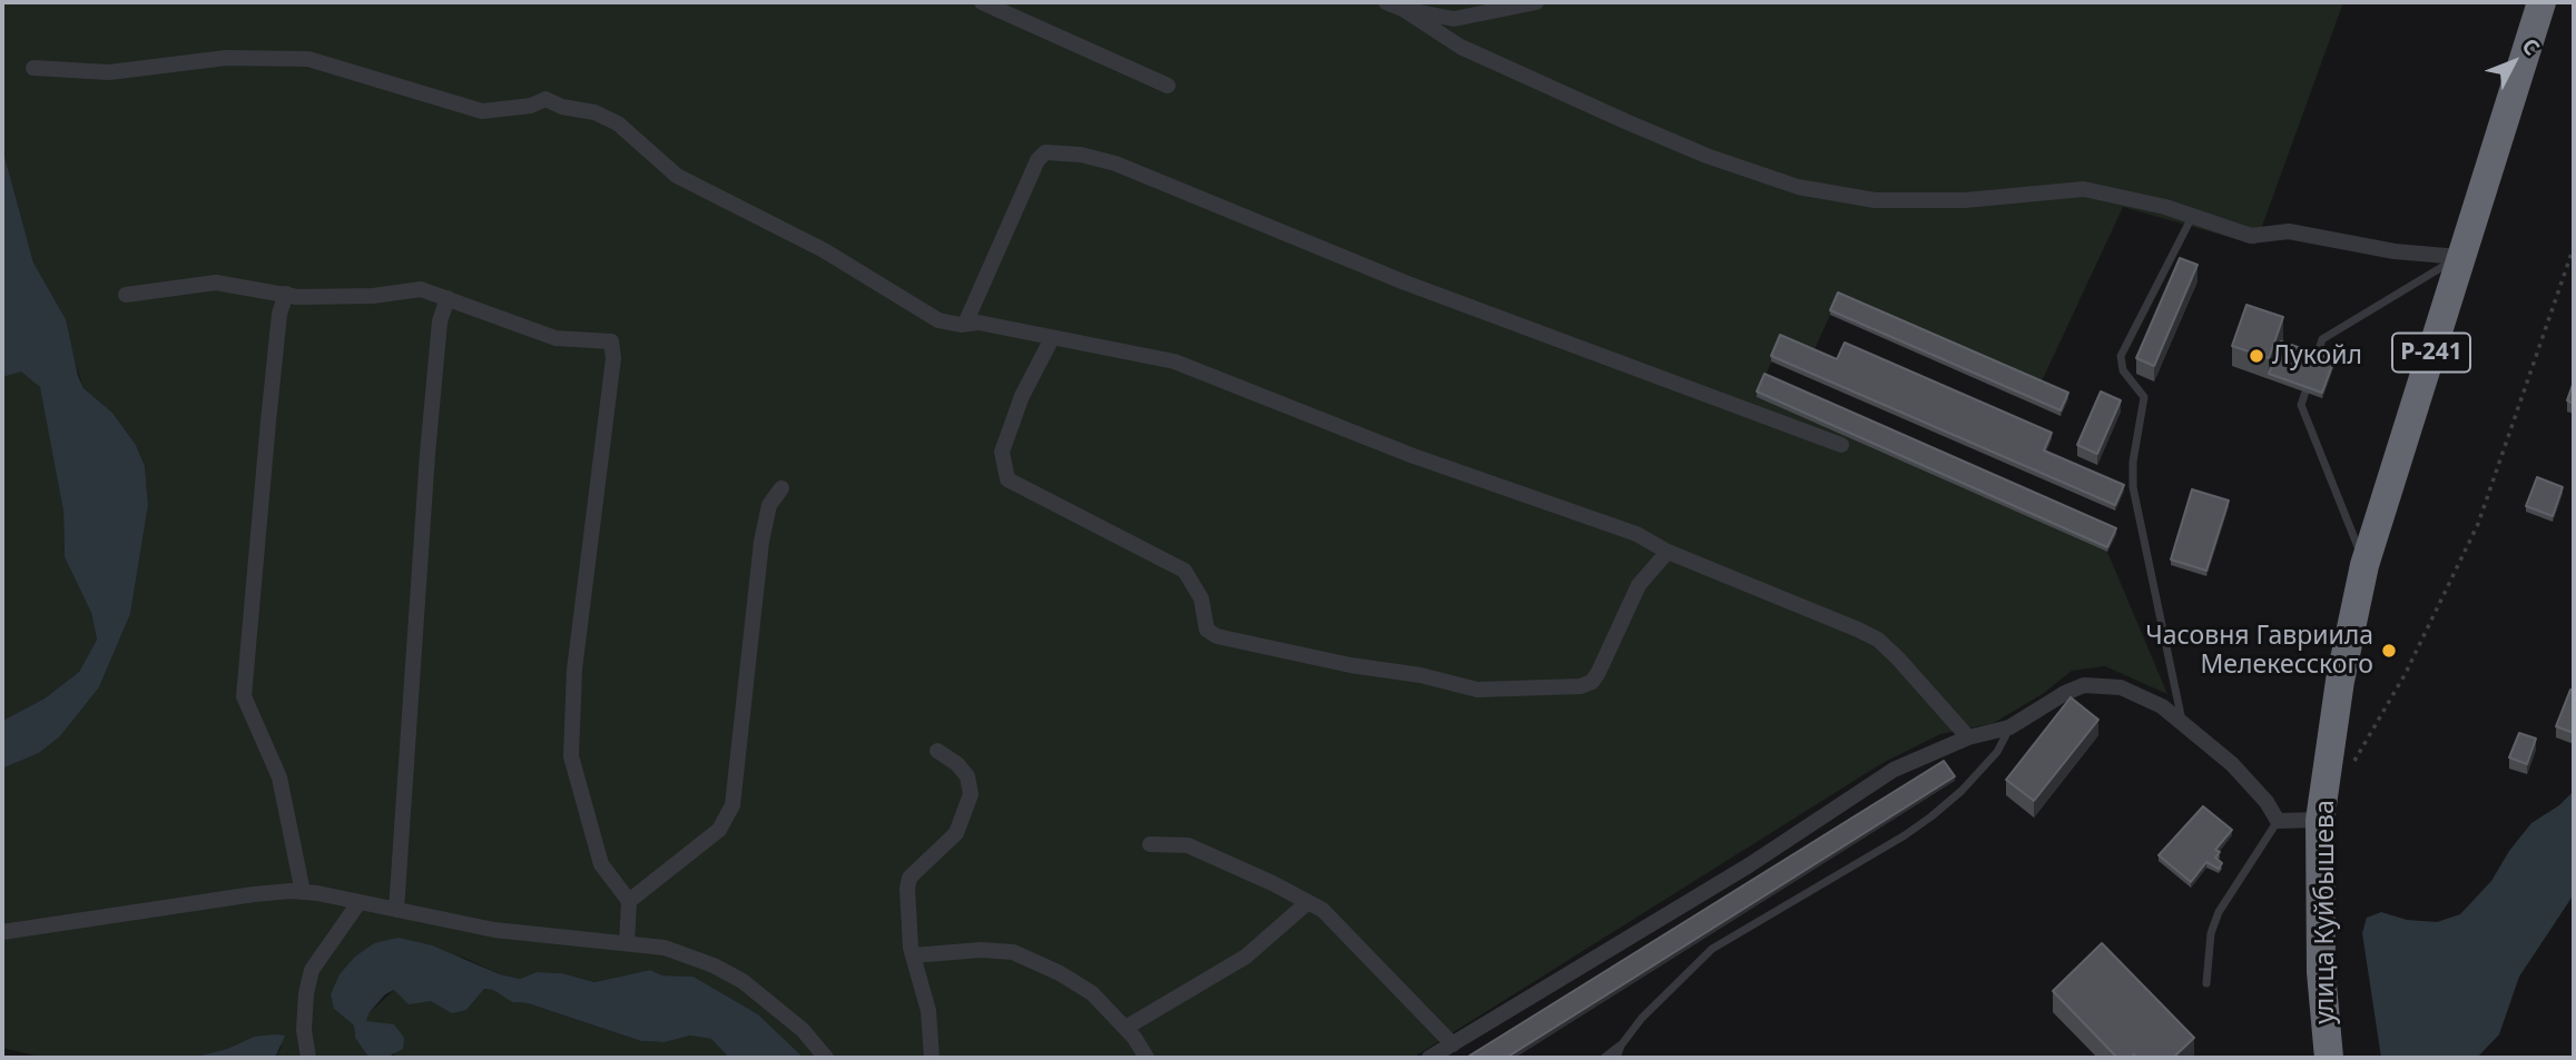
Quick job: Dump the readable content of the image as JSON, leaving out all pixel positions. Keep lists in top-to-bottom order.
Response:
{
  "streets": {
    "highway": ["Р-241", "улица Куйбышева"]
  },
  "places": ["Лукойл", "Часовня Гавриила Мелекесского"],
  "north": "top right"
}
